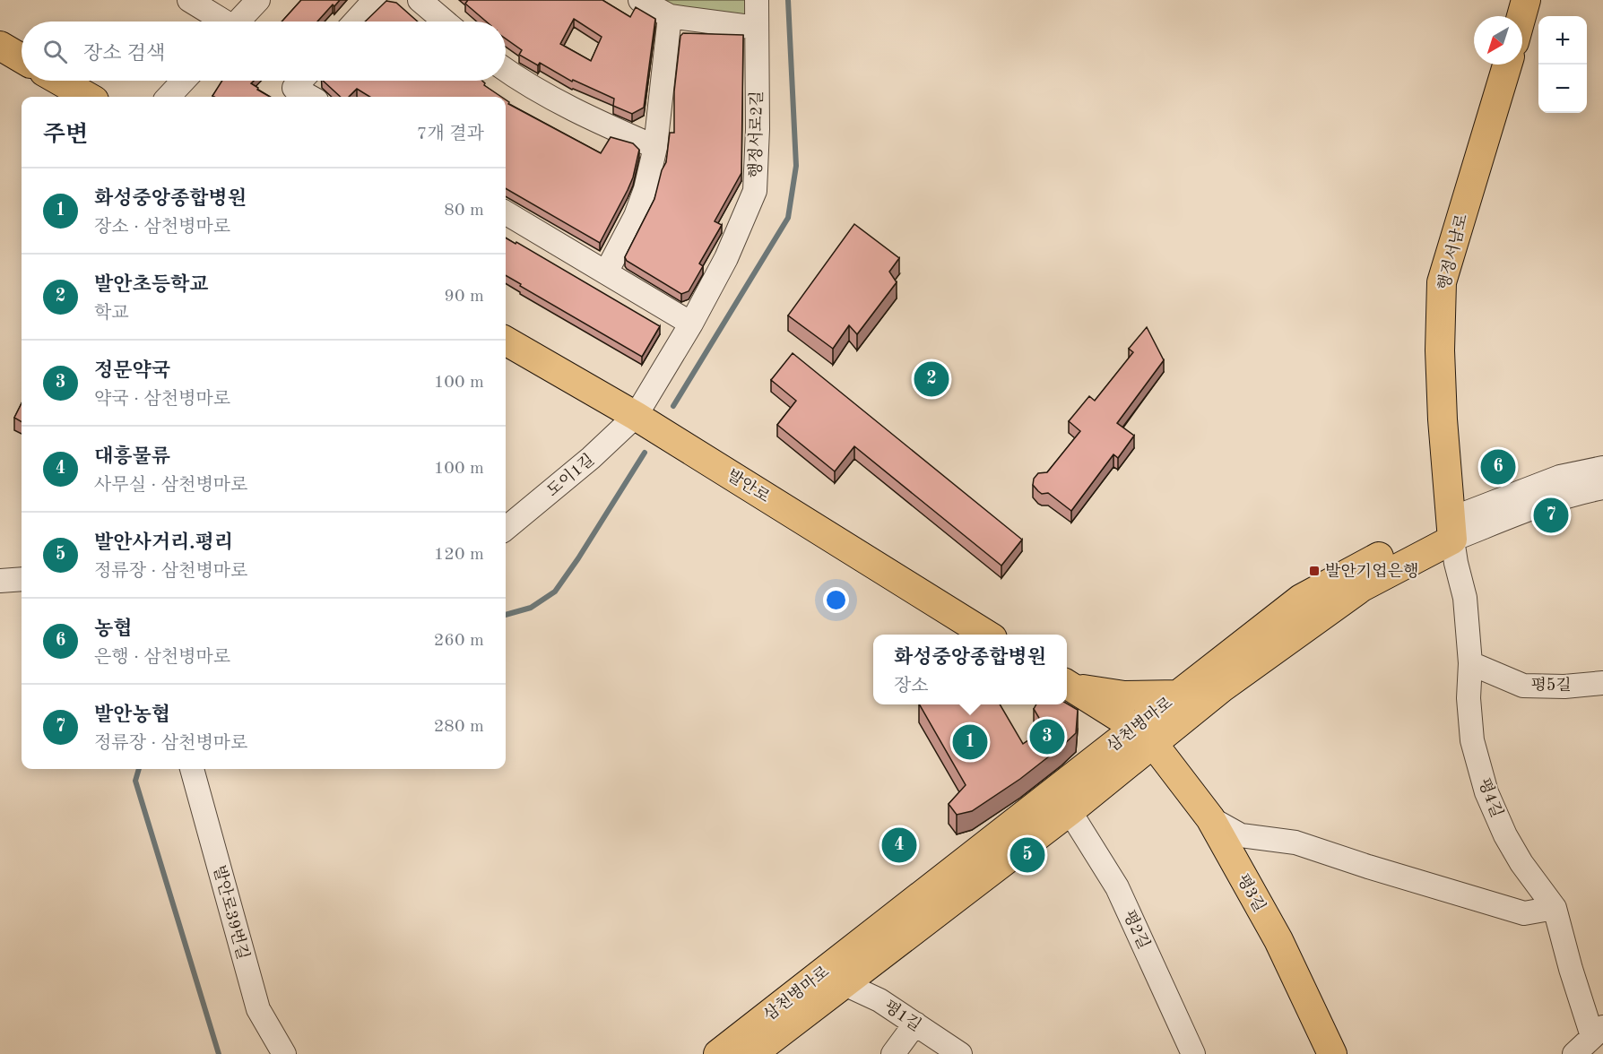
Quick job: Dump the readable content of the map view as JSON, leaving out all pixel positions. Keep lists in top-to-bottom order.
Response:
{
  "streets": {
    "main road": [
      "행정서남로",
      "발안로",
      "삼천병마로",
      "평3길"
    ],
    "street": [
      "행정서로2길",
      "도이1길",
      "평5길",
      "평4길",
      "발안로39번길",
      "평2길",
      "평1길"
    ]
  },
  "crossings": [
    ["행정서로2길", "도이1길"],
    ["행정서로2길", "발안로"],
    ["행정서남로", "삼천병마로"],
    ["행정서남로", "평4길"],
    ["도이1길", "발안로"],
    ["평5길", "평4길"],
    ["삼천병마로", "평4길"],
    ["삼천병마로", "평3길"],
    ["삼천병마로", "평2길"],
    ["삼천병마로", "평1길"]
  ],
  "places": {
    "transit": ["발안기업은행"]
  },
  "north": "bottom left",
  "page": {
    "map_buttons": ["+", "−"],
    "search": "장소 검색",
    "heading": ["주변", "7개 결과"],
    "list": [
      {
        "mark": "1",
        "name": "화성중앙종합병원",
        "note": "장소 · 삼천병마로",
        "value": "80 m"
      },
      {
        "mark": "2",
        "name": "발안초등학교",
        "note": "학교",
        "value": "90 m"
      },
      {
        "mark": "3",
        "name": "정문약국",
        "note": "약국 · 삼천병마로",
        "value": "100 m"
      },
      {
        "mark": "4",
        "name": "대흥물류",
        "note": "사무실 · 삼천병마로",
        "value": "100 m"
      },
      {
        "mark": "5",
        "name": "발안사거리.평리",
        "note": "정류장 · 삼천병마로",
        "value": "120 m"
      },
      {
        "mark": "6",
        "name": "농협",
        "note": "은행 · 삼천병마로",
        "value": "260 m"
      },
      {
        "mark": "7",
        "name": "발안농협",
        "note": "정류장 · 삼천병마로",
        "value": "280 m"
      }
    ],
    "pins": [
      "2",
      "6",
      "7",
      "3",
      "1",
      "4",
      "5"
    ],
    "popup": ["화성중앙종합병원", "장소"]
  }
}
